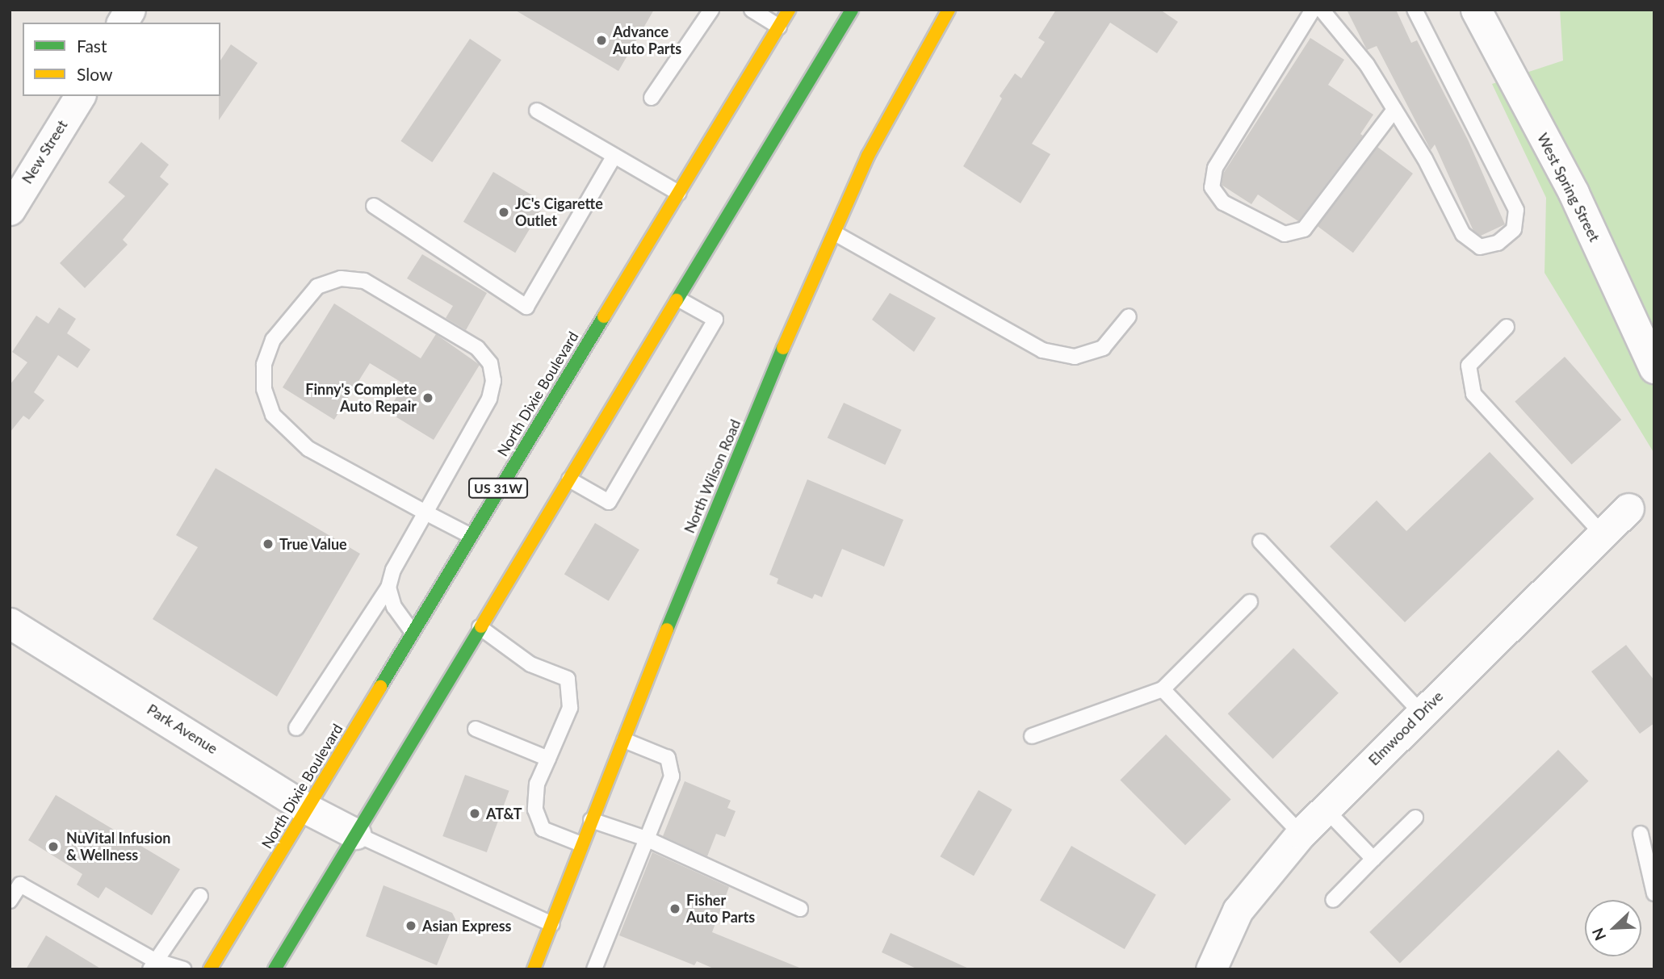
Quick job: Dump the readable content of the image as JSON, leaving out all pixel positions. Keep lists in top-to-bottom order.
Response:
{
  "streets": {
    "main road": ["North Dixie Boulevard", "North Wilson Road", "US 31W"],
    "street": [
      "New Street",
      "West Spring Street",
      "Elmwood Drive",
      "Park Avenue"
    ]
  },
  "crossings": [
    ["North Dixie Boulevard", "Park Avenue"]
  ],
  "places": [
    "Advance Auto Parts",
    "JC's Cigarette Outlet",
    "Finny's Complete Auto Repair",
    "True Value",
    "AT&T",
    "NuVital Infusion & Wellness",
    "Fisher Auto Parts",
    "Asian Express"
  ],
  "legend": ["Fast", "Slow"],
  "north": "bottom left"
}
